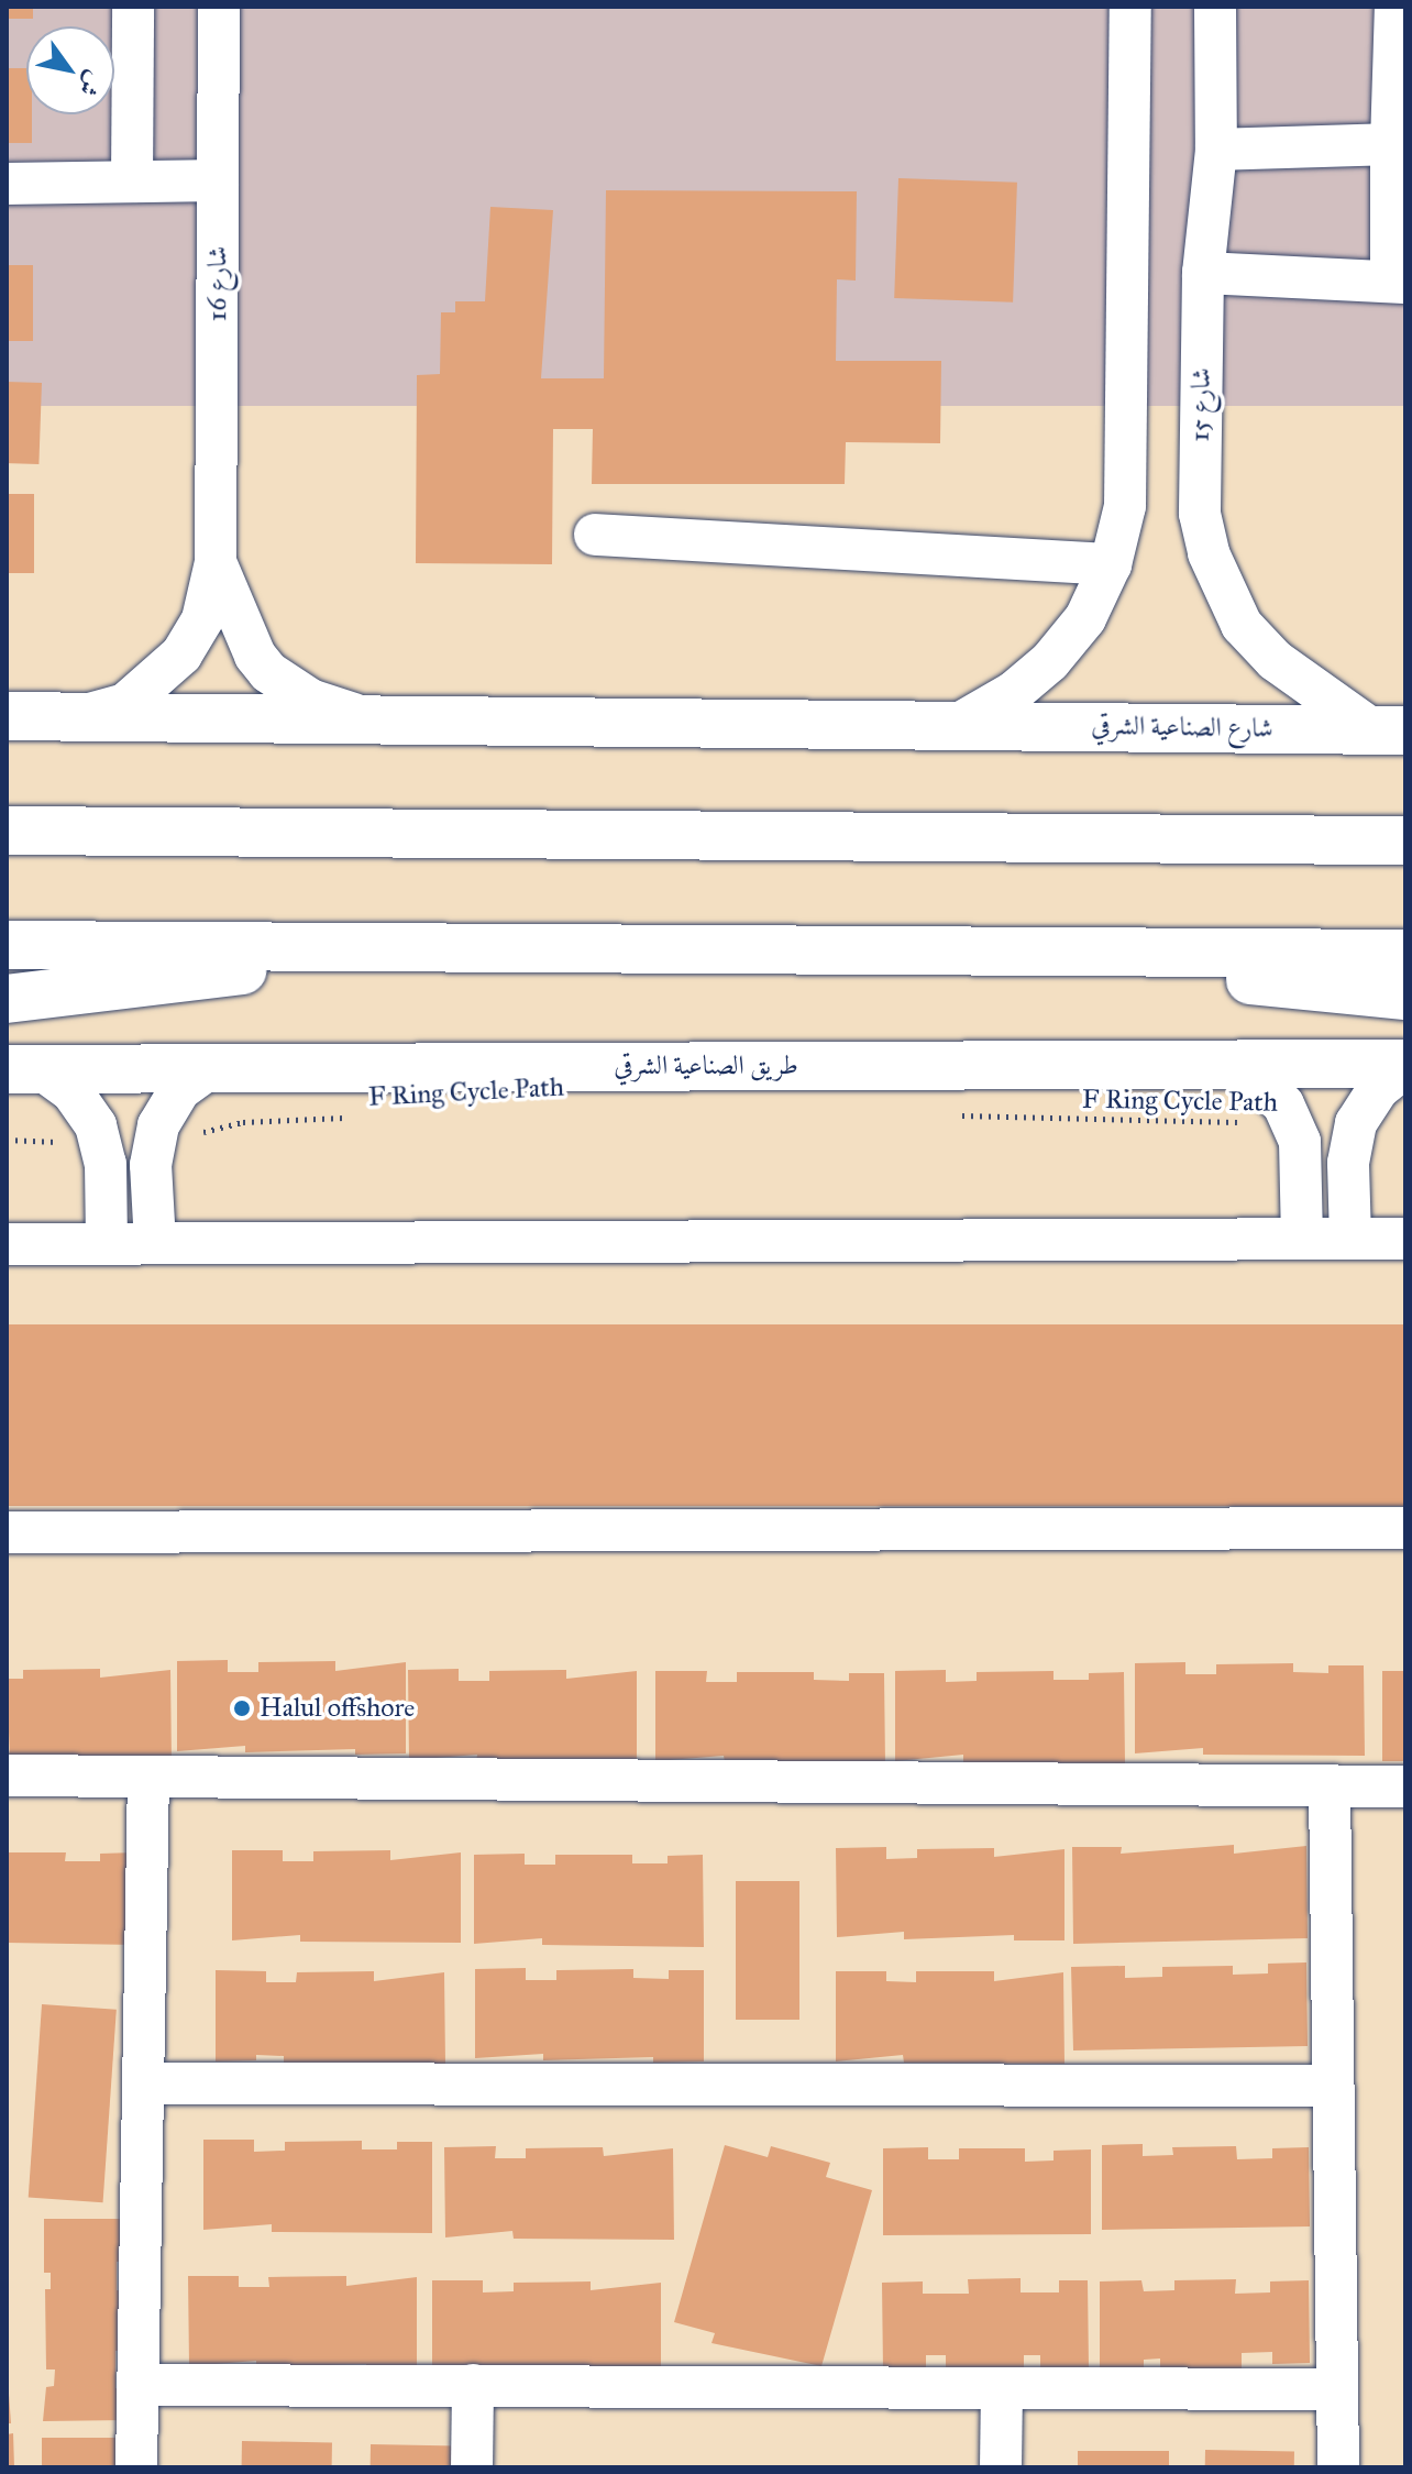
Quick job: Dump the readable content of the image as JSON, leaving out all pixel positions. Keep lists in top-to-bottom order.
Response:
{
  "streets": {
    "main road": ["شارع الصناعية الشرقي", "طريق الصناعية الشرقي"],
    "street": ["شارع 16", "شارع 15"],
    "path": ["F Ring Cycle Path"]
  },
  "crossings": [
    ["شارع 15", "شارع الصناعية الشرقي"]
  ],
  "places": ["Halul offshore"],
  "north": "bottom right"
}
